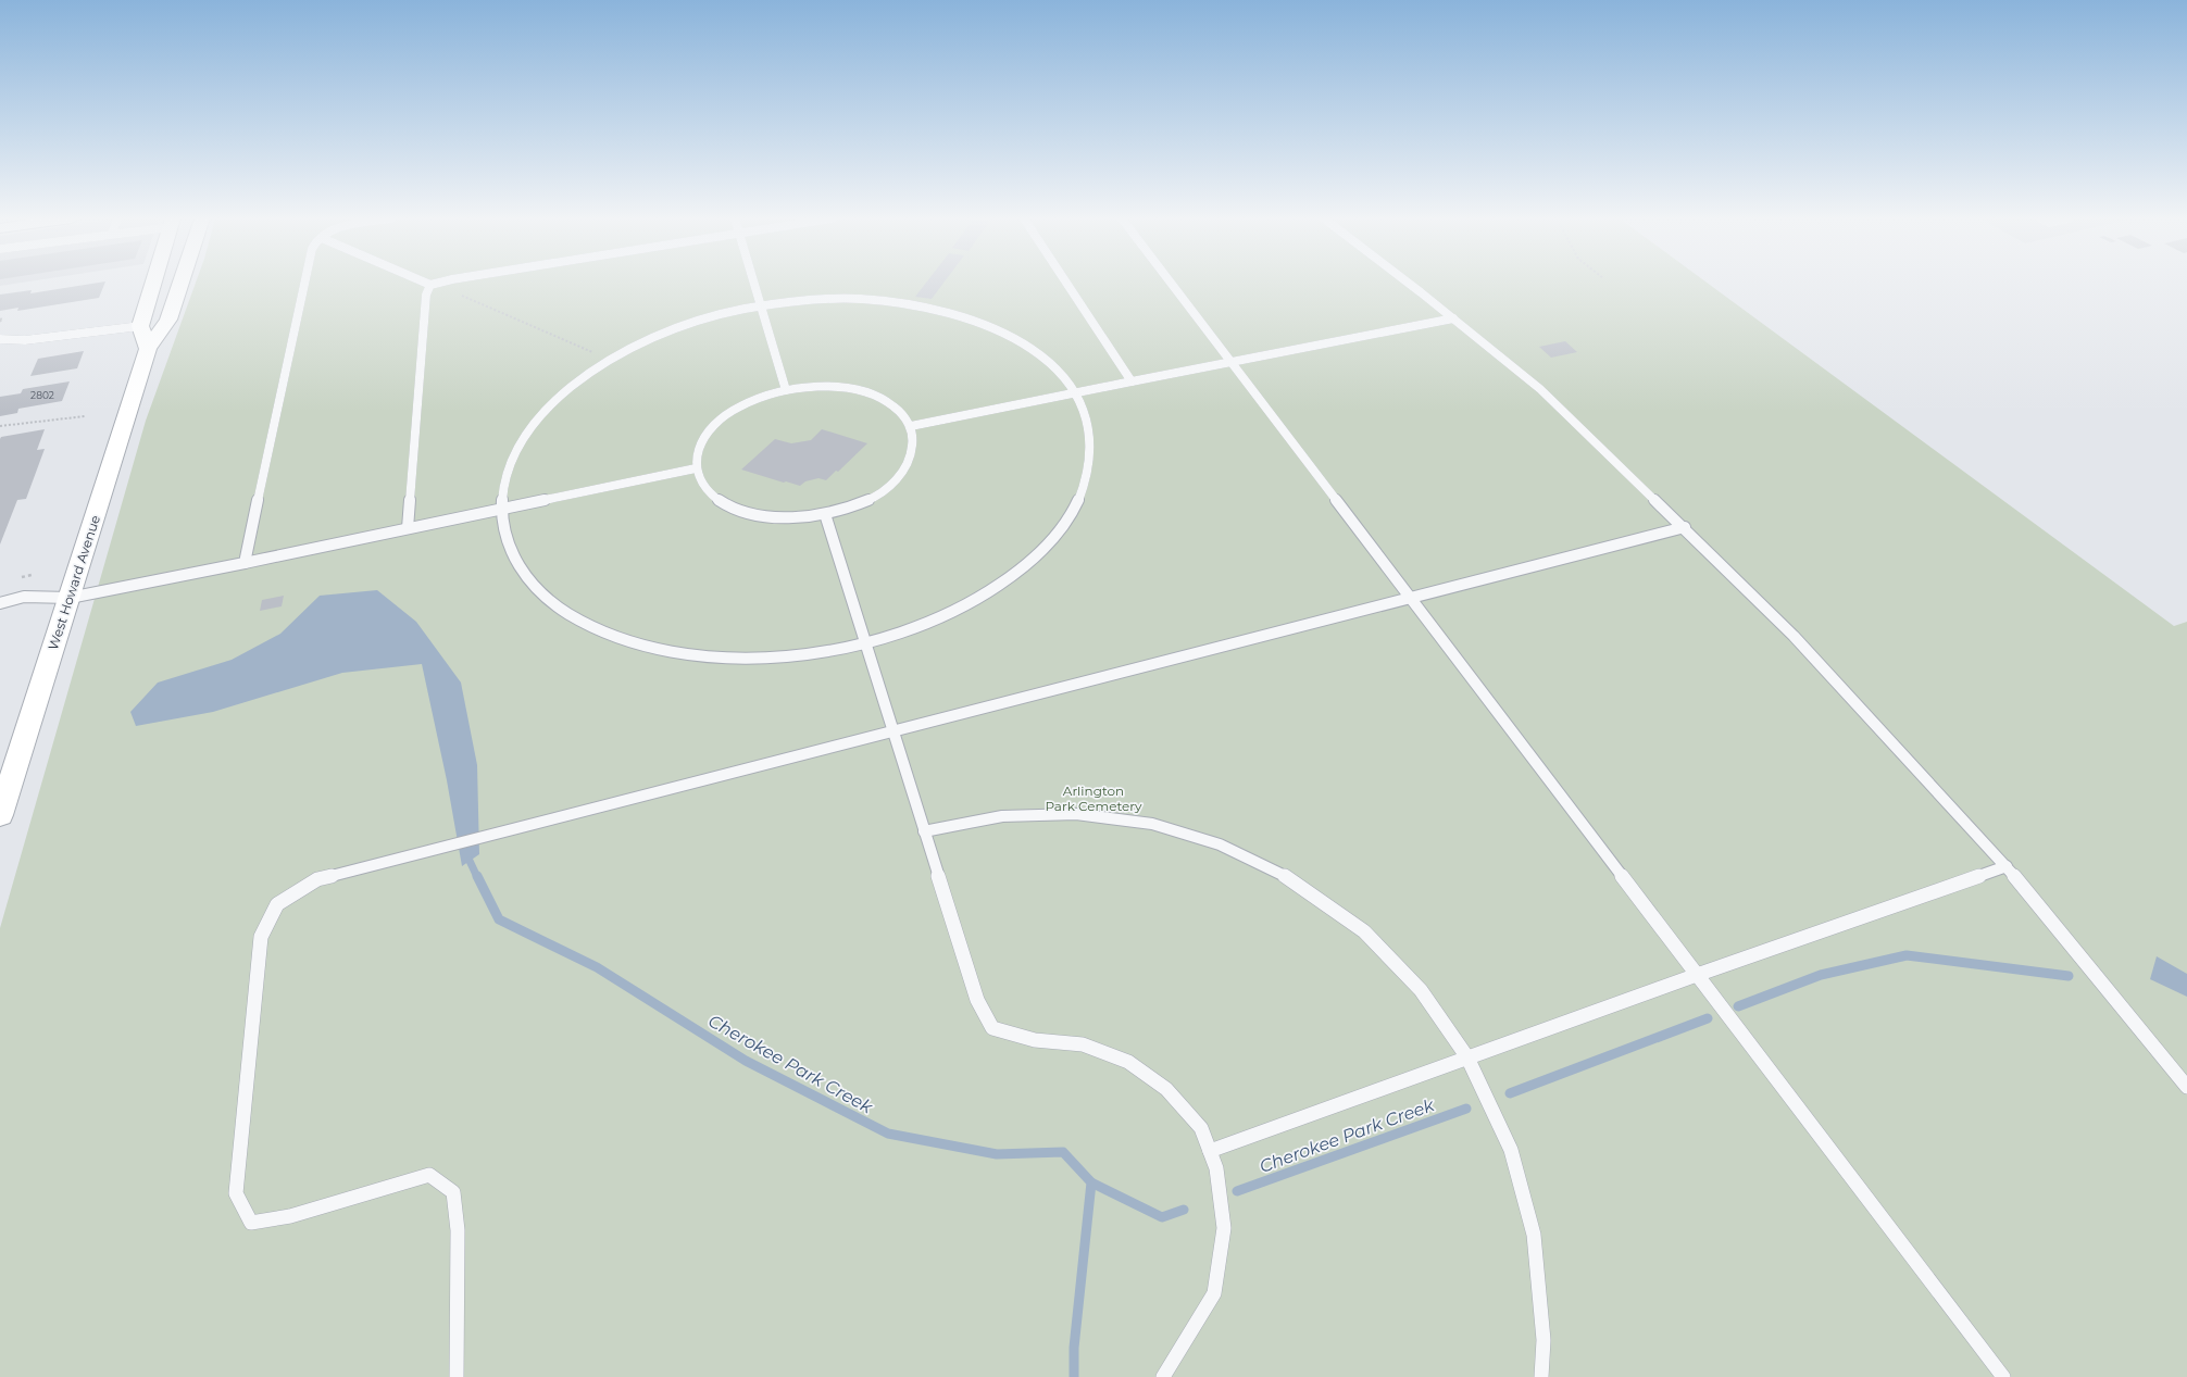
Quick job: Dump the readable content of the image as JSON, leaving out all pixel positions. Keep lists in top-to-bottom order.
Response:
{
  "streets": {
    "street": ["West Howard Avenue"]
  },
  "water": ["Cherokee Park Creek"],
  "parks": ["Arlington Park Cemetery"],
  "house_numbers": ["2802"]
}
